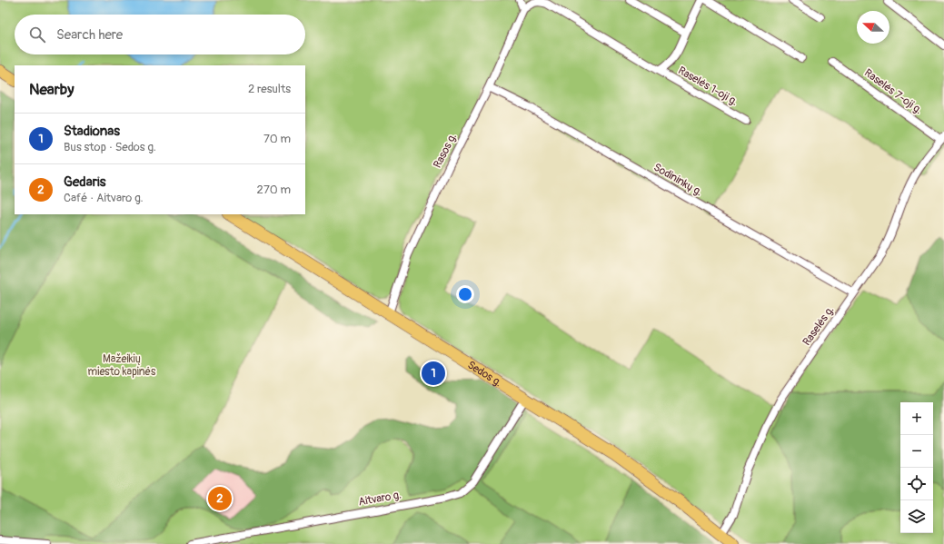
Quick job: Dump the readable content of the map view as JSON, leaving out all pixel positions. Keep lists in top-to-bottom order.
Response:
{
  "streets": {
    "main road": ["Sedos g."],
    "street": [
      "Raselės 1-oji g.",
      "Raselės 7-oji g.",
      "Rasos g.",
      "Sodininkų g.",
      "Raselės g.",
      "Aitvaro g."
    ]
  },
  "crossings": [
    ["Raselės 1-oji g.", "Rasos g."],
    ["Raselės 7-oji g.", "Raselės g."],
    ["Rasos g.", "Sodininkų g."],
    ["Rasos g.", "Sedos g."],
    ["Sodininkų g.", "Raselės g."],
    ["Raselės g.", "Sedos g."],
    ["Sedos g.", "Aitvaro g."]
  ],
  "parks": ["Mažeikių miesto kapinės"],
  "north": "left",
  "page": {
    "search": "Search here",
    "heading": ["Nearby", "2 results"],
    "list": [
      {
        "mark": "1",
        "name": "Stadionas",
        "note": "Bus stop · Sedos g.",
        "value": "70 m"
      },
      {
        "mark": "2",
        "name": "Gedaris",
        "note": "Café · Aitvaro g.",
        "value": "270 m"
      }
    ],
    "pins": ["1", "2"],
    "map_buttons": ["+", "−"]
  }
}
